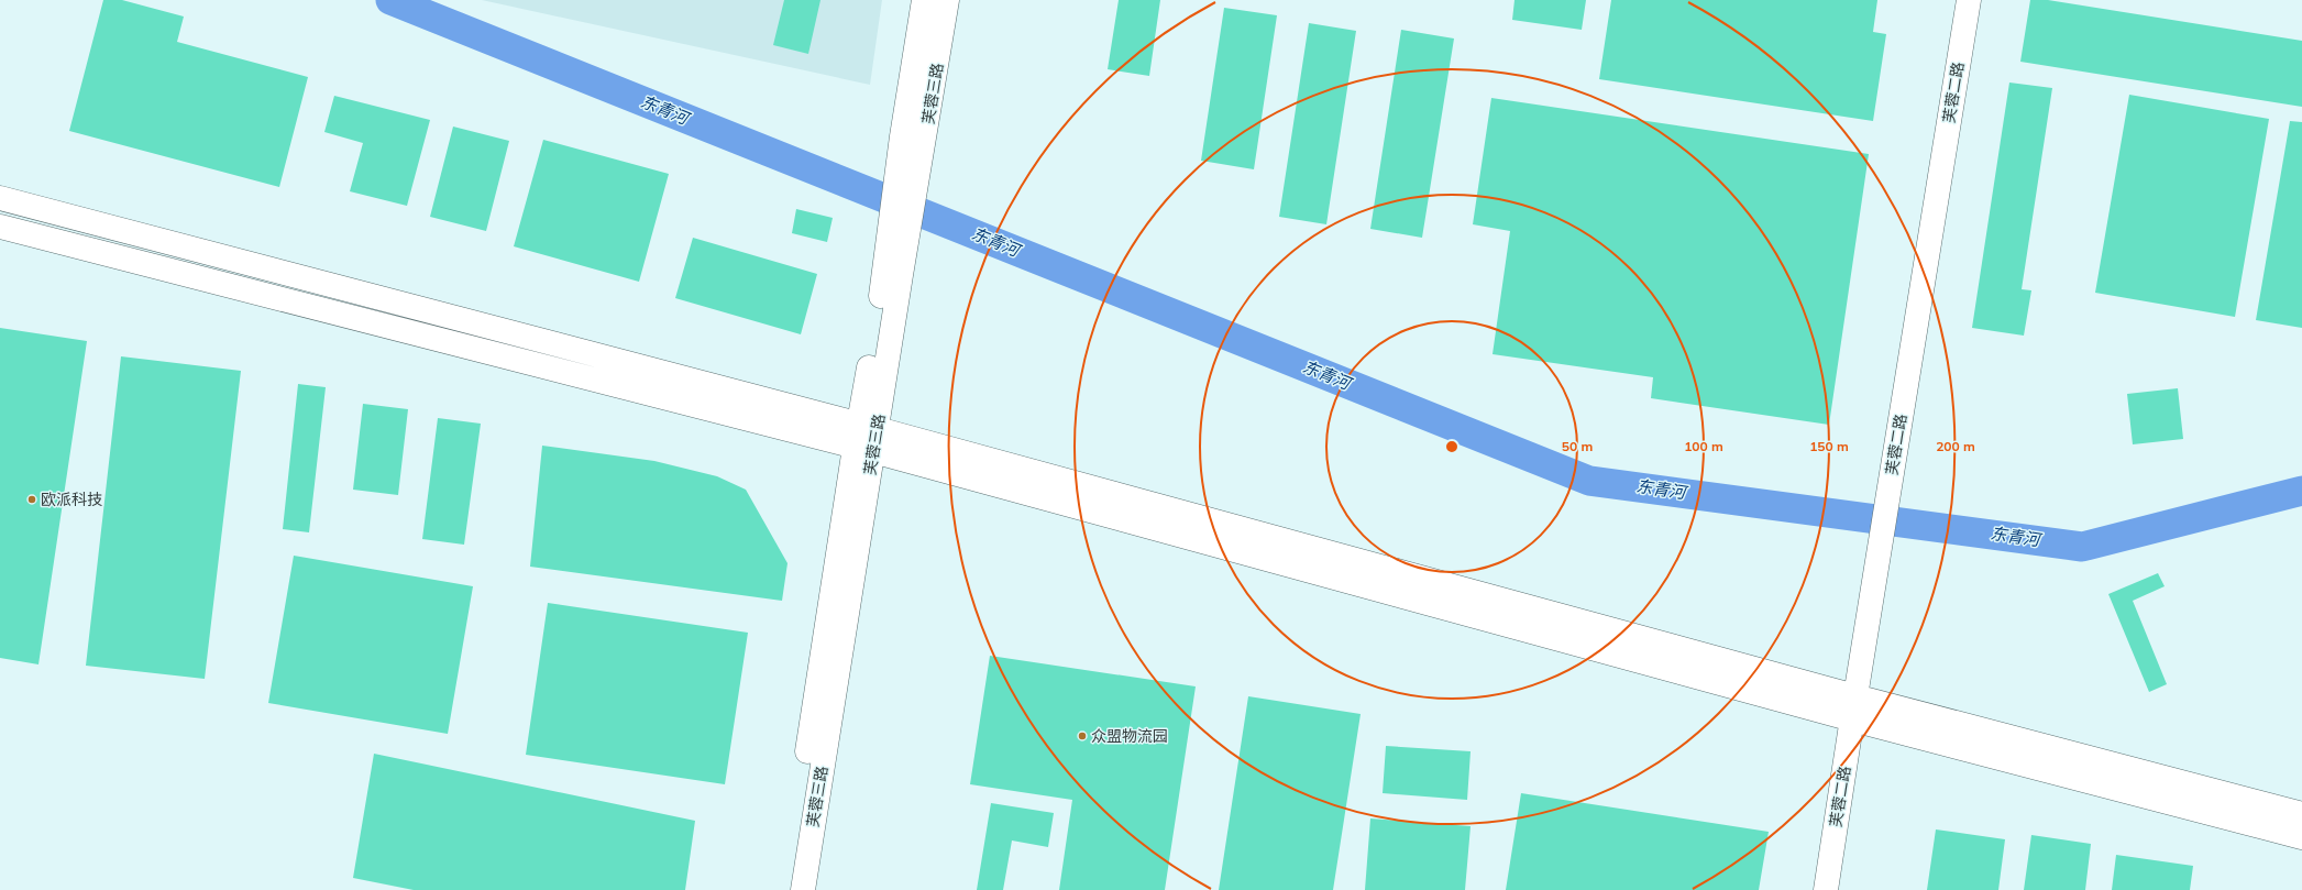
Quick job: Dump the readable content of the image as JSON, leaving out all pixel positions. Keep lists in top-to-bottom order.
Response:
{
  "streets": {
    "main road": ["芙蓉二路", "芙蓉三路"]
  },
  "water": ["东青河"],
  "places": ["欧派科技", "众盟物流园"],
  "rings": [
    "50 m",
    "100 m",
    "150 m",
    "200 m"
  ]
}
